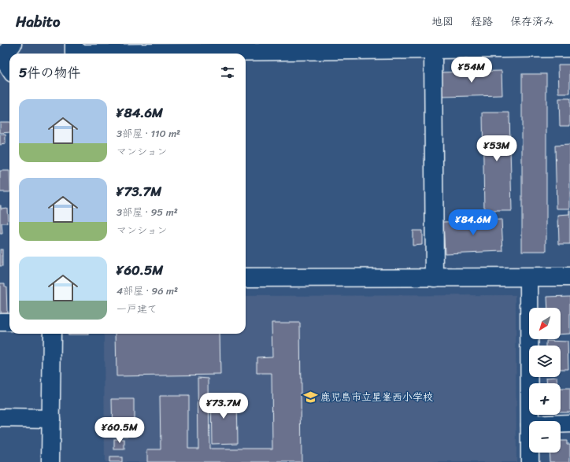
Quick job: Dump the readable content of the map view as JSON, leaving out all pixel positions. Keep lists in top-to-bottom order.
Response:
{
  "places": {
    "school or university": ["鹿児島市立星峯西小学校"]
  },
  "north": "bottom left",
  "page": {
    "header": "Habito",
    "nav": ["地図", "経路", "保存済み"],
    "heading": "5件の物件",
    "price": [
      "¥54M",
      "¥53M",
      "¥84.6M",
      "¥73.7M",
      "¥60.5M"
    ],
    "list": [
      {
        "name": "¥84.6M",
        "note": "3部屋 · 110 m² · マンション"
      },
      {
        "name": "¥73.7M",
        "note": "3部屋 · 95 m² · マンション"
      },
      {
        "name": "¥60.5M",
        "note": "4部屋 · 96 m² · 一戸建て"
      }
    ],
    "map_buttons": ["+", "−"]
  }
}
